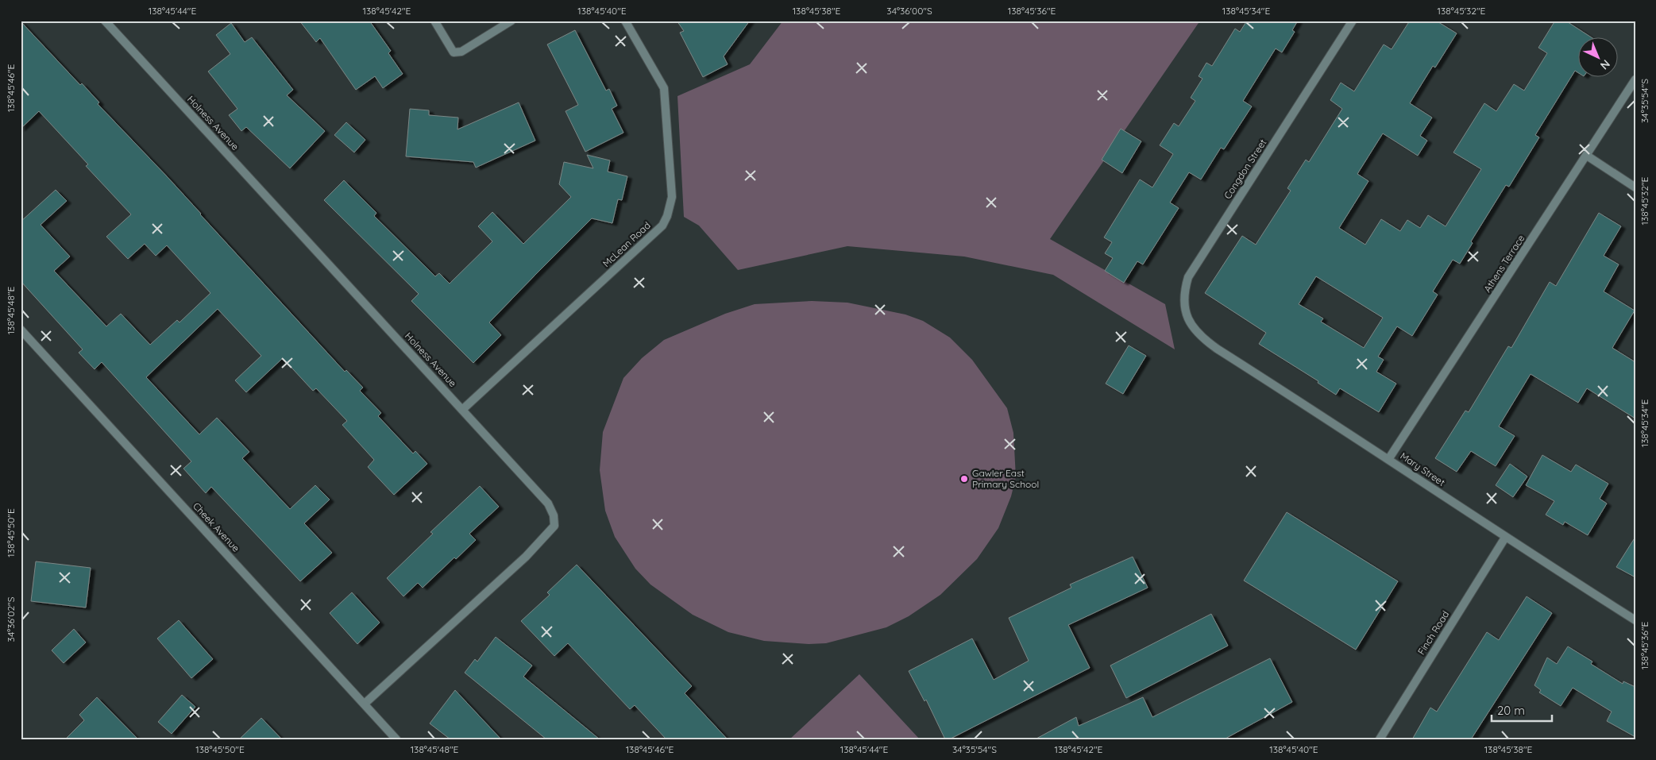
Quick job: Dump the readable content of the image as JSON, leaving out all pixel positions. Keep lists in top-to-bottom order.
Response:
{
  "streets": {
    "street": [
      "Holness Avenue",
      "Congdon Street",
      "McLean Road",
      "Athens Terrace",
      "Mary Street",
      "Cheek Avenue",
      "Finch Road"
    ]
  },
  "crossings": [
    ["Holness Avenue", "McLean Road"],
    ["Holness Avenue", "Cheek Avenue"],
    ["Congdon Street", "Mary Street"],
    ["Athens Terrace", "Mary Street"],
    ["Mary Street", "Finch Road"]
  ],
  "places": ["Gawler East Primary School"],
  "scale_bar": "20 m",
  "north": "bottom right",
  "coordinates": [
    "138°45'44\"E",
    "138°45'42\"E",
    "138°45'40\"E",
    "138°45'38\"E",
    "34°36'00\"S",
    "138°45'36\"E",
    "138°45'34\"E",
    "138°45'32\"E",
    "138°45'46\"E",
    "34°35'54\"S",
    "138°45'48\"E",
    "138°45'50\"E",
    "34°36'02\"S"
  ]
}
